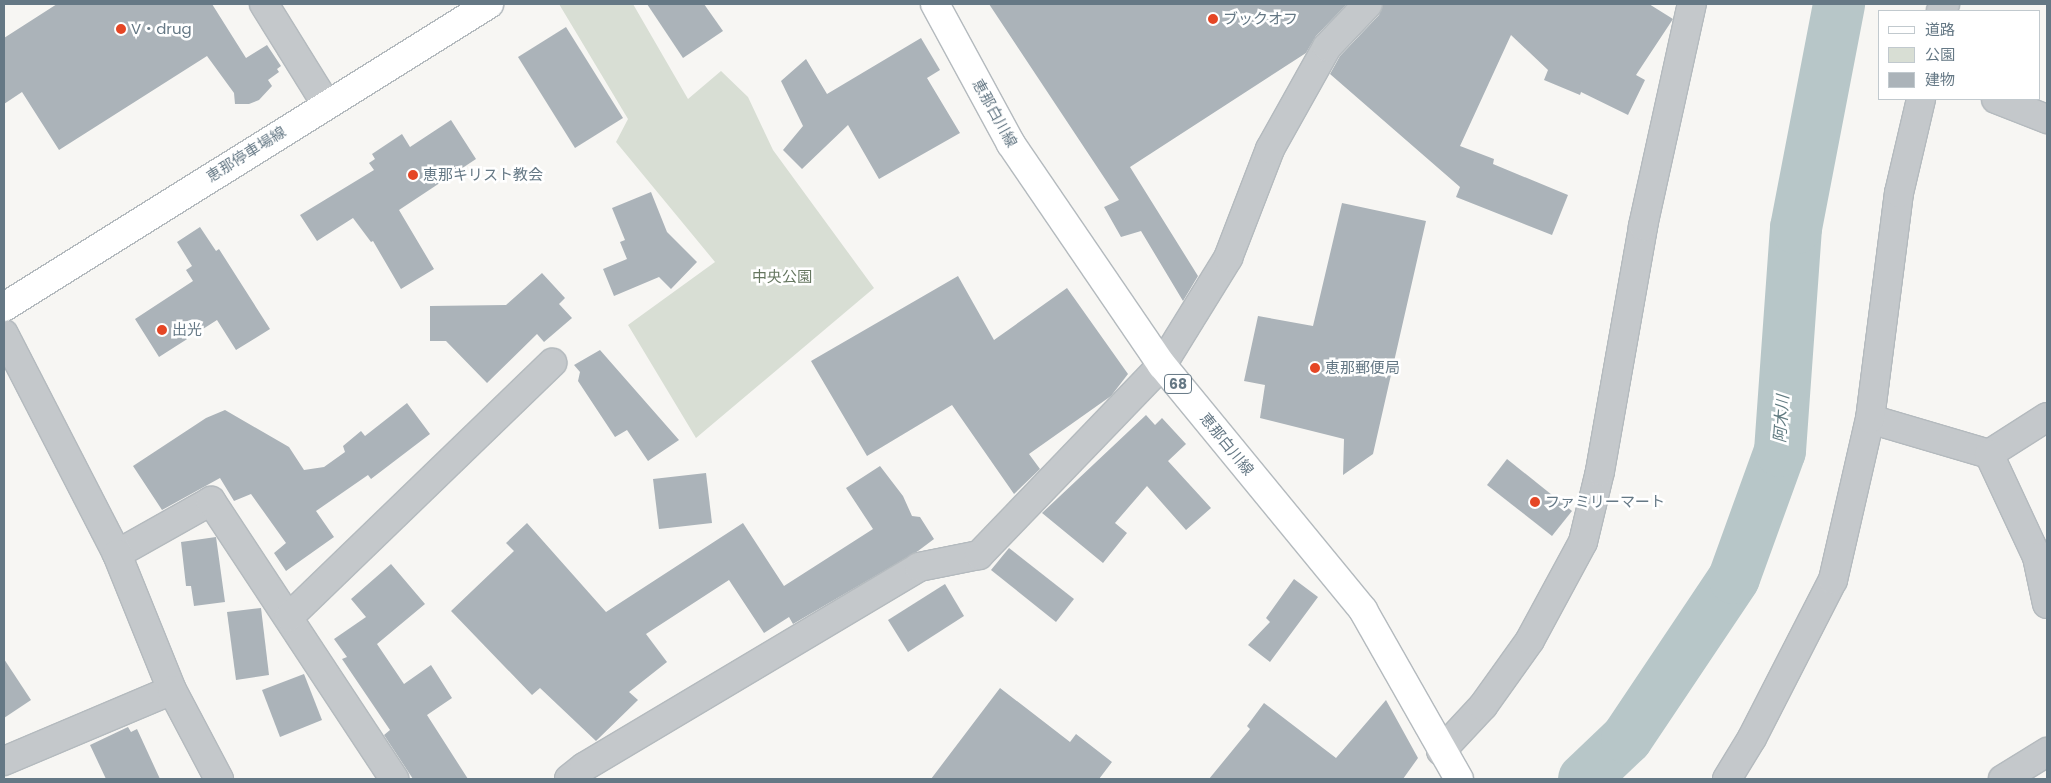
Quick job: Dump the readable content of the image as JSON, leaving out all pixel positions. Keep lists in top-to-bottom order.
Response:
{
  "streets": {
    "main road": ["恵那白川線", "恵那停車場線", "68"]
  },
  "water": ["阿木川"],
  "parks": ["中央公園"],
  "places": [
    "ブックオフ",
    "V・drug",
    "恵那キリスト教会",
    "出光",
    "恵那郵便局",
    "ファミリーマート"
  ],
  "legend": ["道路", "公園", "建物"]
}
